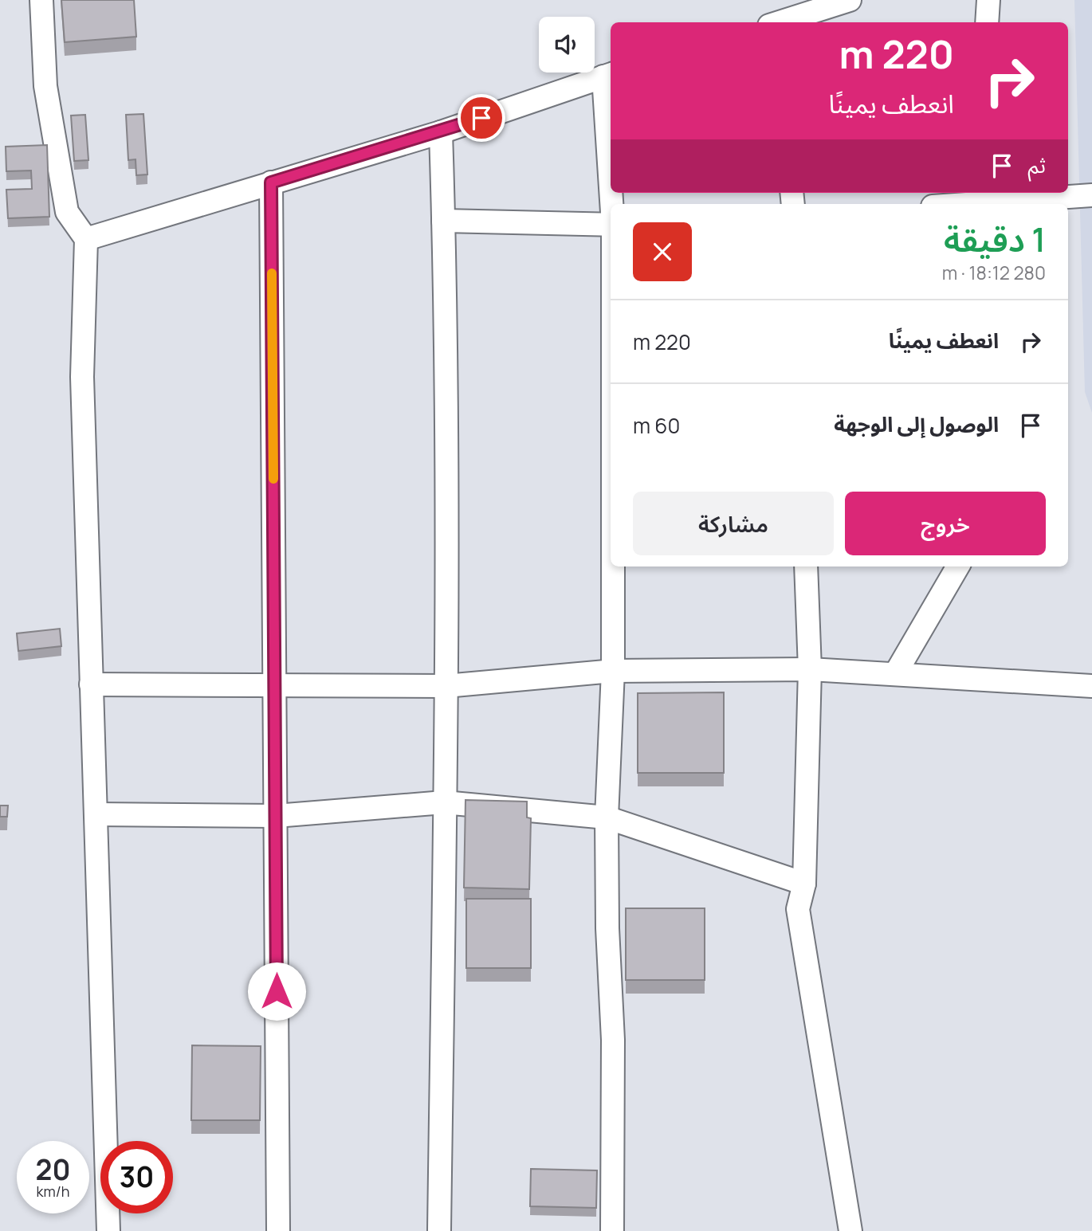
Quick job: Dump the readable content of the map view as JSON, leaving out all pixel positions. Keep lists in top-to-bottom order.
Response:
{
  "page": {
    "turn": ["220 m", "انعطف يمينًا"],
    "then": "ثم",
    "heading": ["1 دقيقة", "280 m · 18:12"],
    "list": [
      {
        "name": "انعطف يمينًا",
        "value": "220 m"
      },
      {
        "name": "الوصول إلى الوجهة",
        "value": "60 m"
      }
    ],
    "buttons": ["خروج", "مشاركة"],
    "speed": "20 km/h",
    "limit": "30"
  }
}
